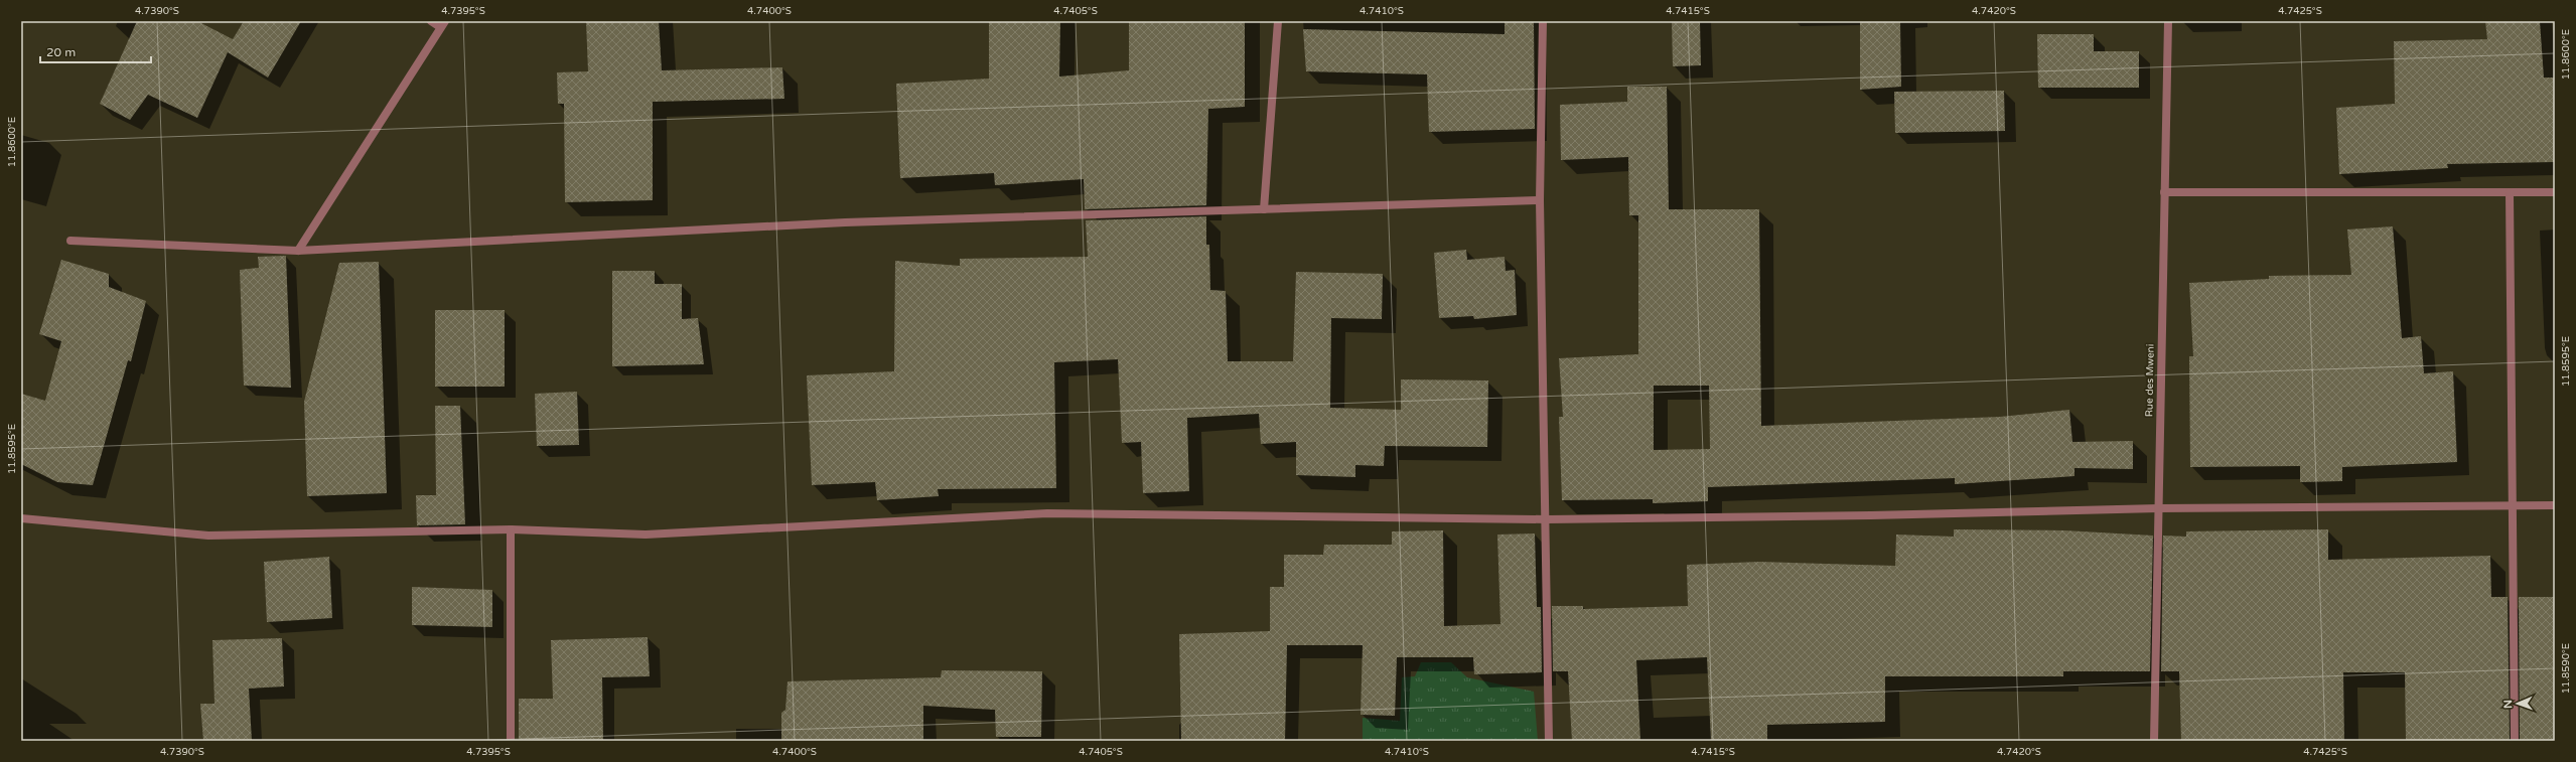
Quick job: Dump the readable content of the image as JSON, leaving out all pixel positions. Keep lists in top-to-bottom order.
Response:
{
  "streets": {
    "street": ["Rue des Mweni"]
  },
  "scale_bar": "20 m",
  "north": "left",
  "coordinates": [
    "4.7390°S",
    "4.7395°S",
    "4.7400°S",
    "4.7405°S",
    "4.7410°S",
    "4.7415°S",
    "4.7420°S",
    "4.7425°S",
    "11.8600°E",
    "11.8595°E",
    "11.8590°E"
  ]
}
